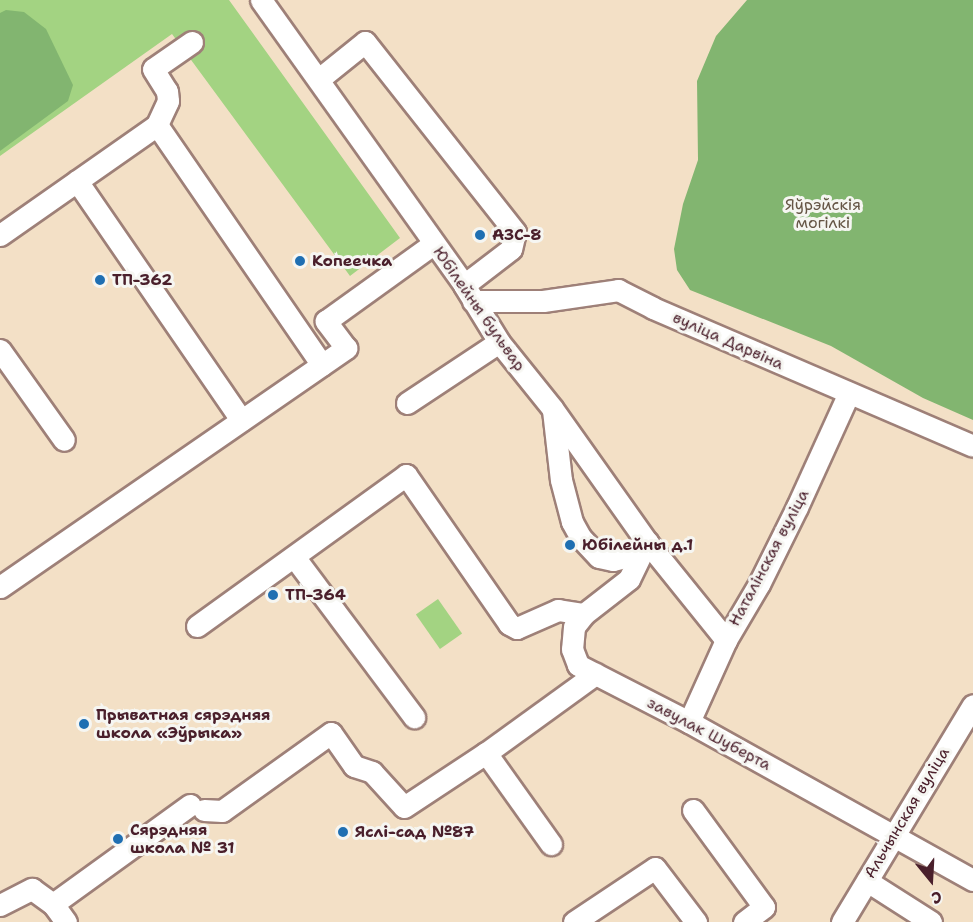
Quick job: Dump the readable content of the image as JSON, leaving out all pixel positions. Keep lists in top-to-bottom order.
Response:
{
  "streets": {
    "street": [
      "Юбілейны бульвар",
      "вуліца Дарвіна",
      "Наталінская вуліца",
      "завулак Шуберта",
      "Альчынская вуліца"
    ]
  },
  "crossings": [
    ["Юбілейны бульвар", "вуліца Дарвіна"],
    ["Юбілейны бульвар", "Наталінская вуліца"],
    ["Юбілейны бульвар", "завулак Шуберта"],
    ["вуліца Дарвіна", "Наталінская вуліца"],
    ["Наталінская вуліца", "завулак Шуберта"],
    ["завулак Шуберта", "Альчынская вуліца"]
  ],
  "parks": ["Яўрэйскія могілкі"],
  "places": [
    "АЗС-8",
    "Копеечка",
    "ТП-362",
    "Юбілейны д.1",
    "ТП-364",
    "Прыватная сярэдняя школа «Эўрыка»",
    "Яслі-сад №87",
    "Сярэдняя школа № 31"
  ],
  "north": "bottom"
}
